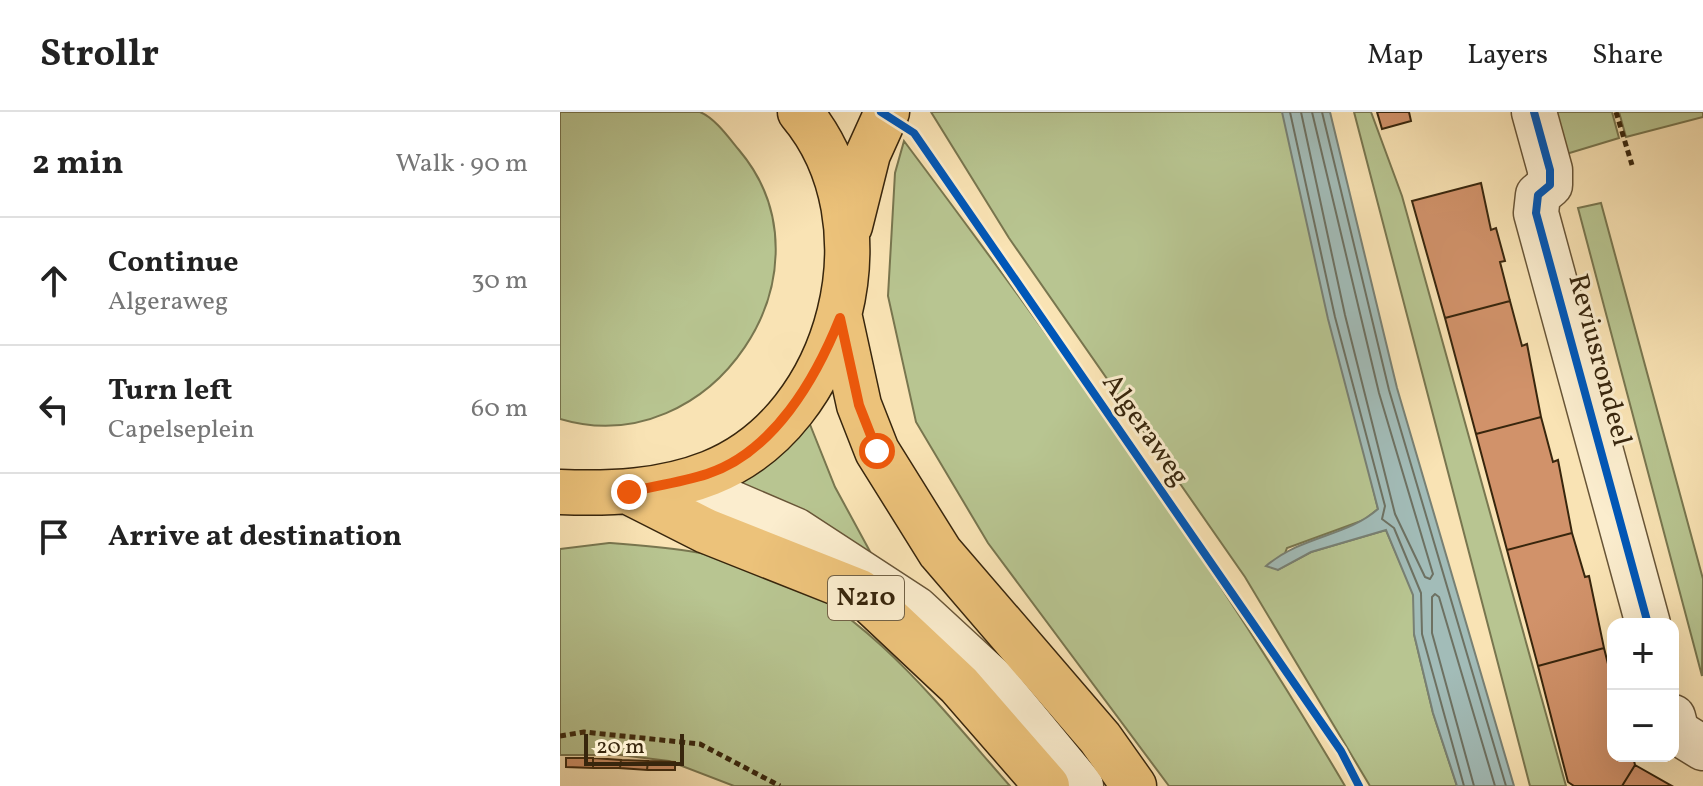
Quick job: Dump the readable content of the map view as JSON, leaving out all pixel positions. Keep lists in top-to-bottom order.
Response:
{
  "streets": {
    "main road": ["N210"],
    "street": ["Reviusrondeel"],
    "cycle path": ["Algeraweg"]
  },
  "scale_bar": "20 m",
  "page": {
    "header": "Strollr",
    "nav": ["Map", "Layers", "Share"],
    "heading": ["2 min", "Walk · 90 m"],
    "list": [
      ["Continue", "Algeraweg", "30 m"],
      ["Turn left", "Capelseplein", "60 m"],
      "Arrive at destination"
    ],
    "map_buttons": ["+", "−"],
    "scale": "20 m"
  }
}
